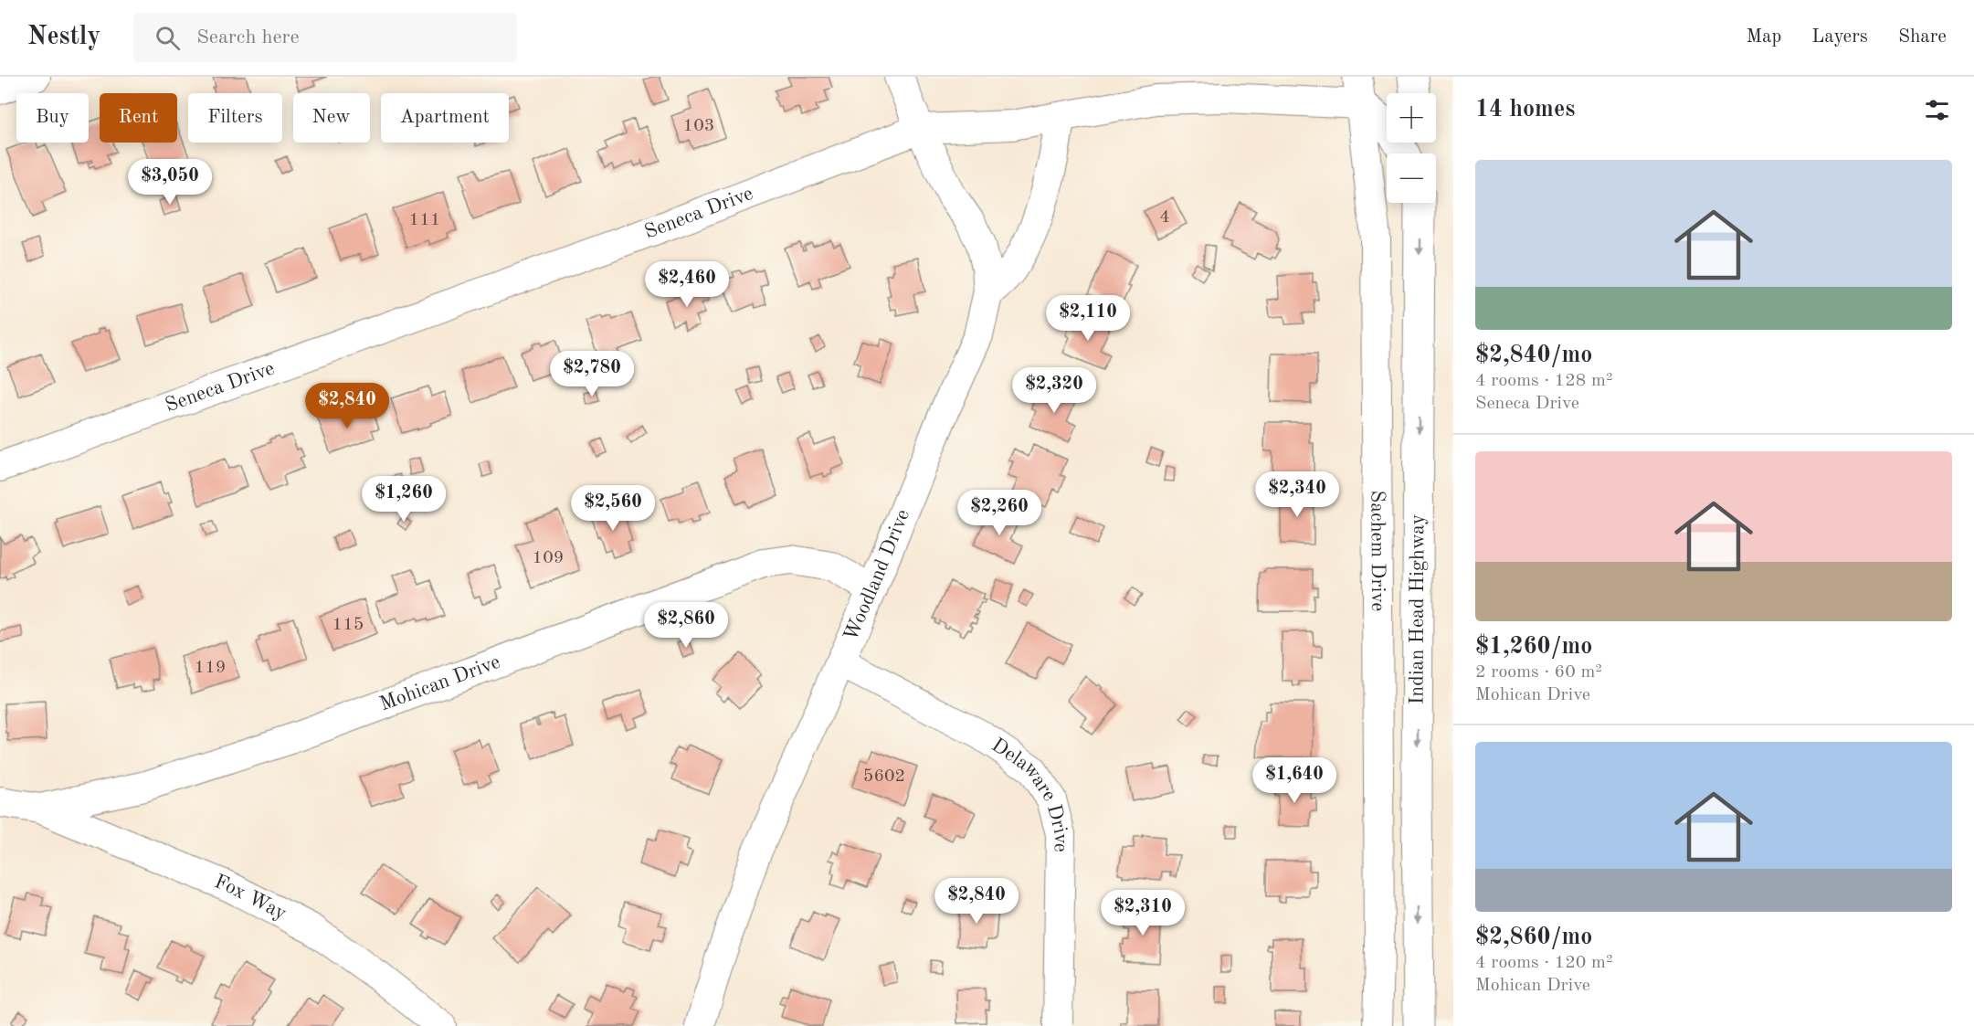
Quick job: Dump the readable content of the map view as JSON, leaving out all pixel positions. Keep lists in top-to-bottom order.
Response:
{
  "streets": {
    "main road": ["Indian Head Highway"],
    "street": [
      "Seneca Drive",
      "Sachem Drive",
      "Woodland Drive",
      "Mohican Drive",
      "Delaware Drive",
      "Fox Way"
    ]
  },
  "crossings": [
    ["Seneca Drive", "Sachem Drive"],
    ["Seneca Drive", "Woodland Drive"],
    ["Woodland Drive", "Mohican Drive"],
    ["Woodland Drive", "Delaware Drive"],
    ["Mohican Drive", "Fox Way"]
  ],
  "one_way": ["Indian Head Highway"],
  "house_numbers": [
    "103",
    "4",
    "111",
    "109",
    "115",
    "119",
    "5602"
  ],
  "page": {
    "header": "Nestly",
    "search": "Search here",
    "nav": ["Map", "Layers", "Share"],
    "heading": "14 homes",
    "map_buttons": ["+", "−"],
    "chip": [
      "Buy",
      "Rent",
      "Filters",
      "New",
      "Apartment"
    ],
    "list": [
      {
        "name": "$2,840/mo",
        "note": "4 rooms · 128 m² · Seneca Drive"
      },
      {
        "name": "$1,260/mo",
        "note": "2 rooms · 60 m² · Mohican Drive"
      },
      {
        "name": "$2,860/mo",
        "note": "4 rooms · 120 m² · Mohican Drive"
      }
    ],
    "price": [
      "$3,050",
      "$2,460",
      "$2,110",
      "$2,780",
      "$2,320",
      "$2,840",
      "$2,340",
      "$1,260",
      "$2,560",
      "$2,260",
      "$2,860",
      "$1,640",
      "$2,840",
      "$2,310"
    ]
  }
}
